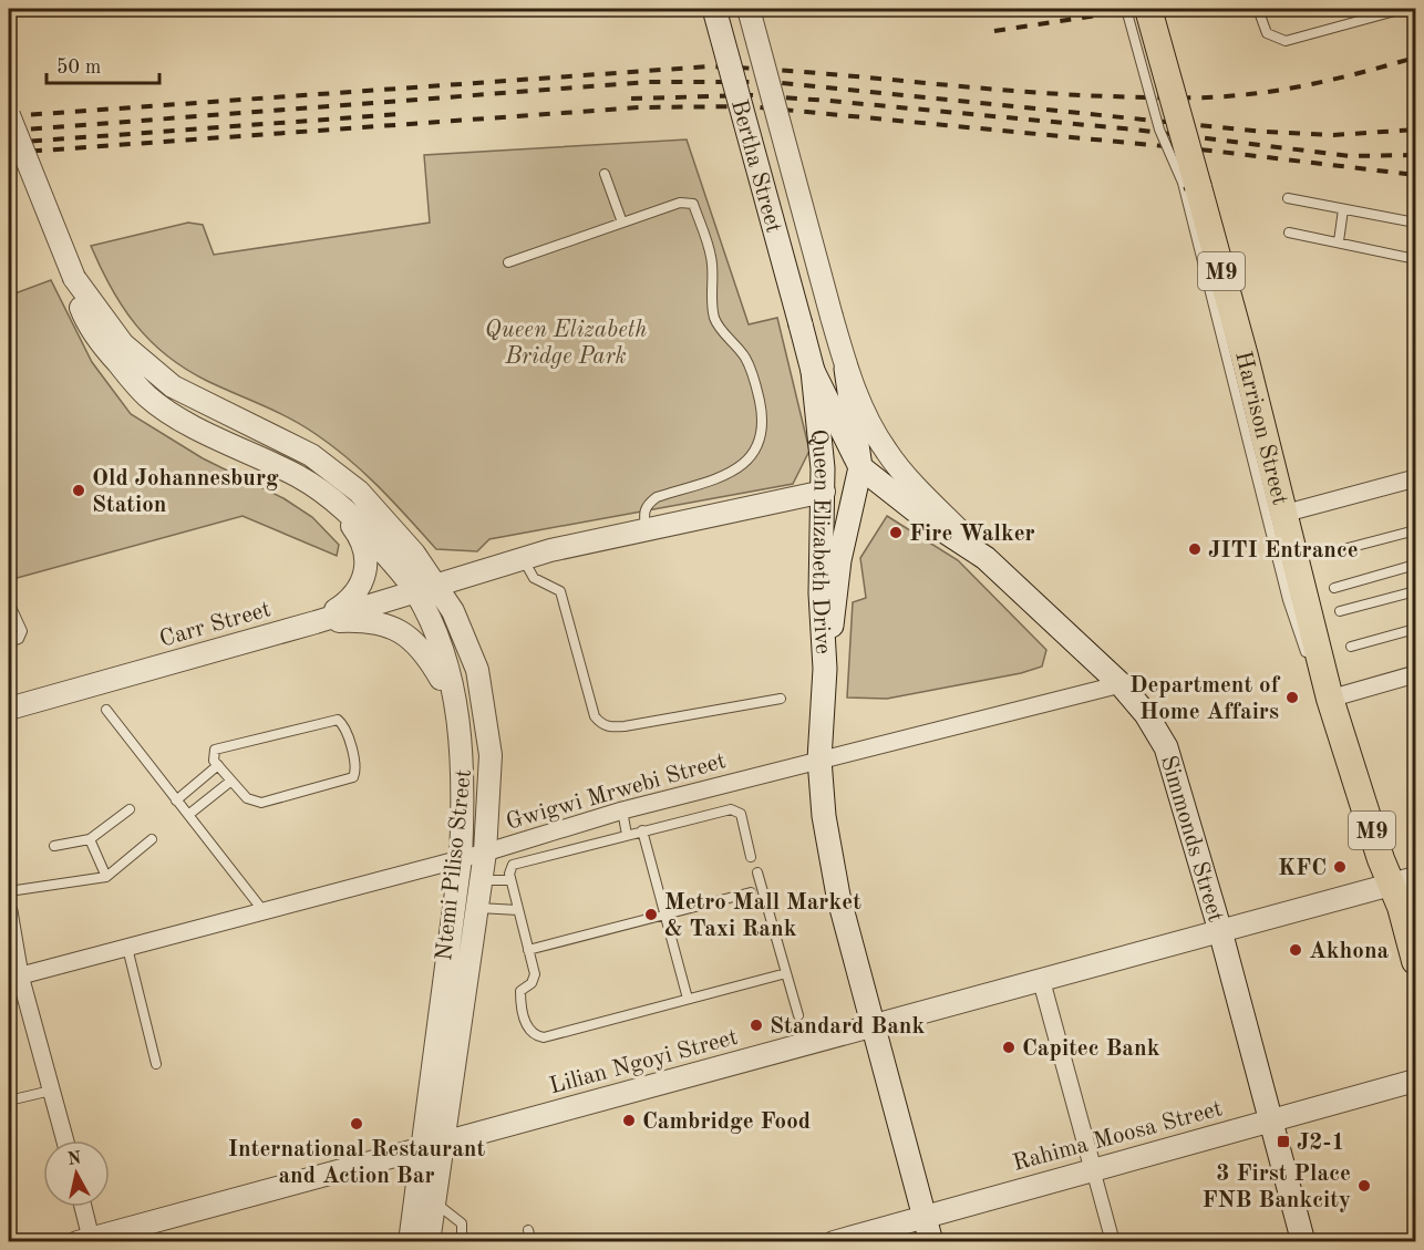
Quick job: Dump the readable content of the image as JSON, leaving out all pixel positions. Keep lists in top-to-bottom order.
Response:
{
  "streets": {
    "main road": [
      "Bertha Street",
      "M9",
      "Harrison Street",
      "Queen Elizabeth Drive",
      "Simmonds Street"
    ],
    "street": [
      "Carr Street",
      "Gwigwi Mrwebi Street",
      "Ntemi Piliso Street",
      "Lilian Ngoyi Street",
      "Rahima Moosa Street"
    ]
  },
  "crossings": [
    ["Bertha Street", "Queen Elizabeth Drive"],
    ["Harrison Street", "Lilian Ngoyi Street"],
    ["Queen Elizabeth Drive", "Carr Street"],
    ["Queen Elizabeth Drive", "Gwigwi Mrwebi Street"],
    ["Queen Elizabeth Drive", "Simmonds Street"],
    ["Queen Elizabeth Drive", "Lilian Ngoyi Street"],
    ["Queen Elizabeth Drive", "Rahima Moosa Street"],
    ["Carr Street", "Ntemi Piliso Street"],
    ["Gwigwi Mrwebi Street", "Simmonds Street"],
    ["Gwigwi Mrwebi Street", "Ntemi Piliso Street"],
    ["Simmonds Street", "Lilian Ngoyi Street"],
    ["Simmonds Street", "Rahima Moosa Street"],
    ["Ntemi Piliso Street", "Lilian Ngoyi Street"]
  ],
  "parks": ["Queen Elizabeth Bridge Park"],
  "places": {
    "other": [
      "Old Johannesburg Station",
      "Fire Walker",
      "JITI Entrance",
      "Department of Home Affairs",
      "KFC",
      "Metro Mall Market & Taxi Rank",
      "Akhona",
      "Standard Bank",
      "Capitec Bank",
      "Cambridge Food",
      "International Restaurant and Action Bar",
      "3 First Place FNB Bankcity"
    ],
    "transit": ["J2-1"]
  },
  "scale_bar": "50 m",
  "north": "top"
}
